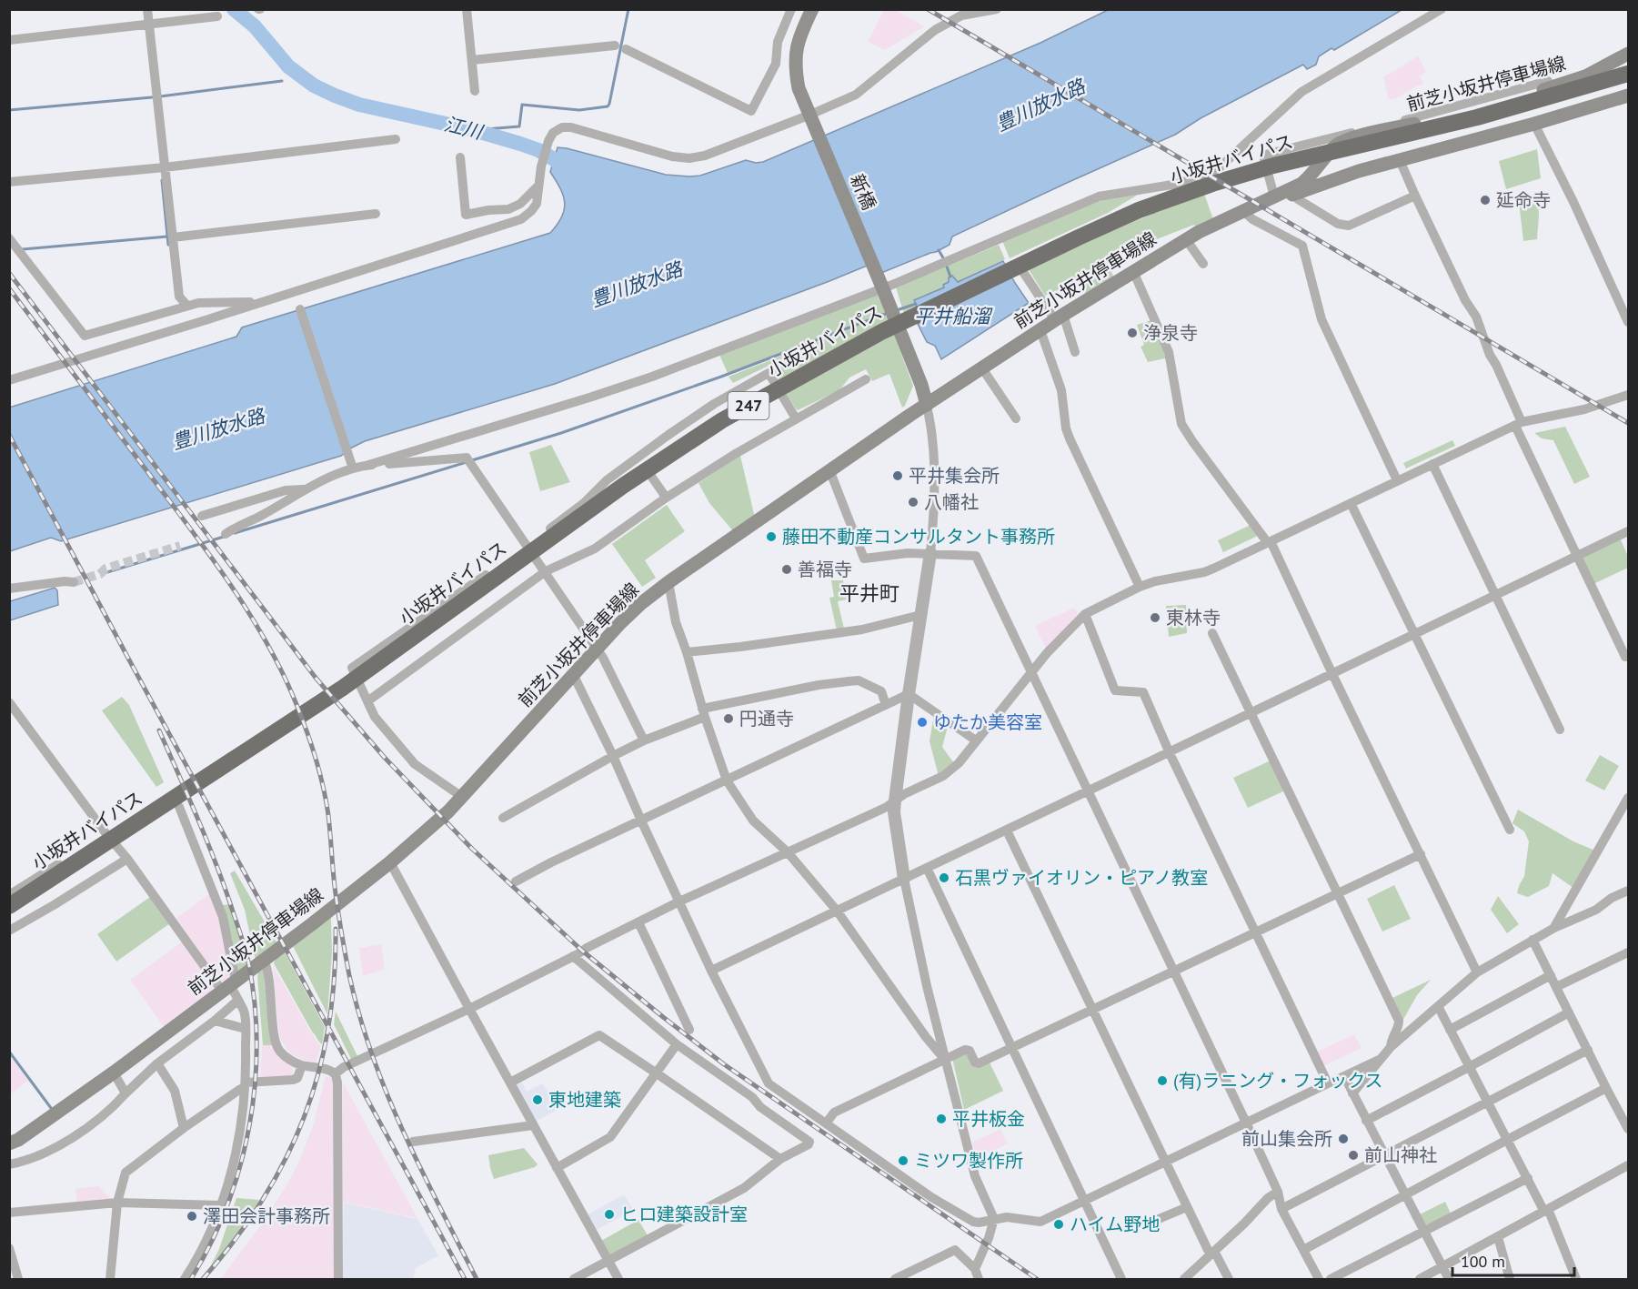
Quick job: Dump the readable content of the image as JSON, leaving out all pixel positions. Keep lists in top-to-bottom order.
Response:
{
  "streets": {
    "highway": ["小坂井バイパス", "247"],
    "main road": ["前芝小坂井停車場線", "新橋"]
  },
  "crossings": [
    ["前芝小坂井停車場線", "新橋"]
  ],
  "districts": ["平井町"],
  "water": ["豊川放水路", "江川", "平井船溜"],
  "places": [
    "延命寺",
    "浄泉寺",
    "平井集会所",
    "八幡社",
    "藤田不動産コンサルタント事務所",
    "善福寺",
    "東林寺",
    "円通寺",
    "ゆたか美容室",
    "石黒ヴァイオリン・ピアノ教室",
    "(有)ラニング・フォックス",
    "東地建築",
    "平井板金",
    "前山集会所",
    "前山神社",
    "ミツワ製作所",
    "ヒロ建築設計室",
    "澤田会計事務所",
    "ハイム野地"
  ],
  "scale_bar": "100 m"
}
